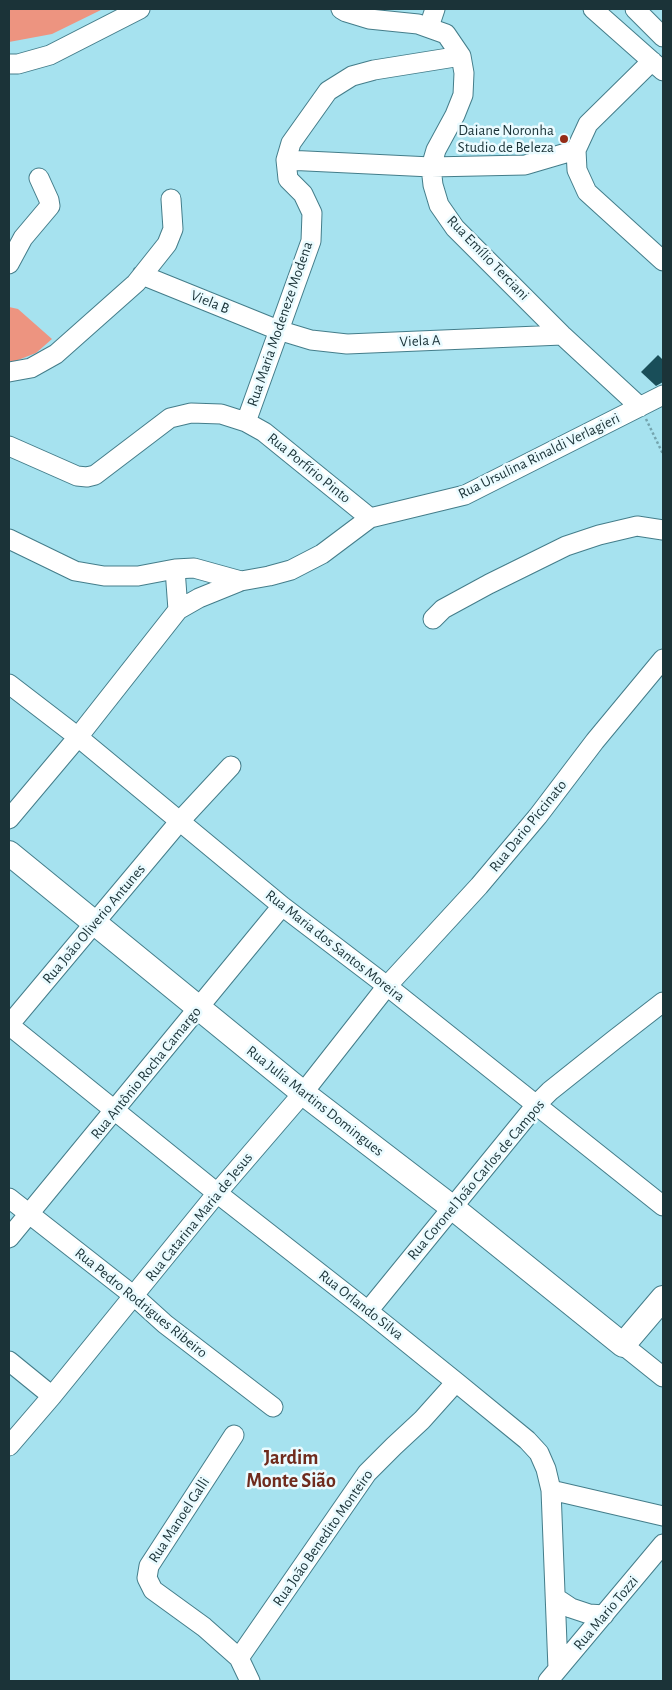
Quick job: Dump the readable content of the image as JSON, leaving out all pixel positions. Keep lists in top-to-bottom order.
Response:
{
  "streets": {
    "main road": ["Rua Julia Martins Domingues"],
    "street": [
      "Rua Emílio Terciani",
      "Viela B",
      "Rua Maria Modeneze Modena",
      "Viela A",
      "Rua Ursulina Rinaldi Verlagieri",
      "Rua Porfírio Pinto",
      "Rua Dario Piccinato",
      "Rua João Oliverio Antunes",
      "Rua Maria dos Santos Moreira",
      "Rua Antônio Rocha Camargo",
      "Rua Coronel João Carlos de Campos",
      "Rua Catarina Maria de Jesus",
      "Rua Pedro Rodrigues Ribeiro",
      "Rua Orlando Silva",
      "Rua Manoel Galli",
      "Rua João Benedito Monteiro",
      "Rua Mario Tozzi"
    ]
  },
  "crossings": [
    ["Rua Emílio Terciani", "Viela A"],
    ["Rua Emílio Terciani", "Rua Ursulina Rinaldi Verlagieri"],
    ["Viela B", "Rua Maria Modeneze Modena"],
    ["Viela B", "Viela A"],
    ["Rua Maria Modeneze Modena", "Viela A"],
    ["Rua Maria Modeneze Modena", "Rua Porfírio Pinto"],
    ["Rua Ursulina Rinaldi Verlagieri", "Rua Porfírio Pinto"],
    ["Rua Ursulina Rinaldi Verlagieri", "Rua Maria dos Santos Moreira"],
    ["Rua Dario Piccinato", "Rua Maria dos Santos Moreira"],
    ["Rua Dario Piccinato", "Rua Catarina Maria de Jesus"],
    ["Rua João Oliverio Antunes", "Rua Maria dos Santos Moreira"],
    ["Rua João Oliverio Antunes", "Rua Julia Martins Domingues"],
    ["Rua João Oliverio Antunes", "Rua Orlando Silva"],
    ["Rua Maria dos Santos Moreira", "Rua Antônio Rocha Camargo"],
    ["Rua Maria dos Santos Moreira", "Rua Coronel João Carlos de Campos"],
    ["Rua Maria dos Santos Moreira", "Rua Catarina Maria de Jesus"],
    ["Rua Antônio Rocha Camargo", "Rua Julia Martins Domingues"],
    ["Rua Antônio Rocha Camargo", "Rua Pedro Rodrigues Ribeiro"],
    ["Rua Antônio Rocha Camargo", "Rua Orlando Silva"],
    ["Rua Julia Martins Domingues", "Rua Coronel João Carlos de Campos"],
    ["Rua Julia Martins Domingues", "Rua Catarina Maria de Jesus"],
    ["Rua Coronel João Carlos de Campos", "Rua Orlando Silva"],
    ["Rua Catarina Maria de Jesus", "Rua Pedro Rodrigues Ribeiro"],
    ["Rua Catarina Maria de Jesus", "Rua Orlando Silva"],
    ["Rua Orlando Silva", "Rua João Benedito Monteiro"],
    ["Rua Orlando Silva", "Rua Mario Tozzi"],
    ["Rua Manoel Galli", "Rua João Benedito Monteiro"]
  ],
  "districts": ["Jardim Monte Sião"],
  "places": ["Daiane Noronha Studio de Beleza"]
}
